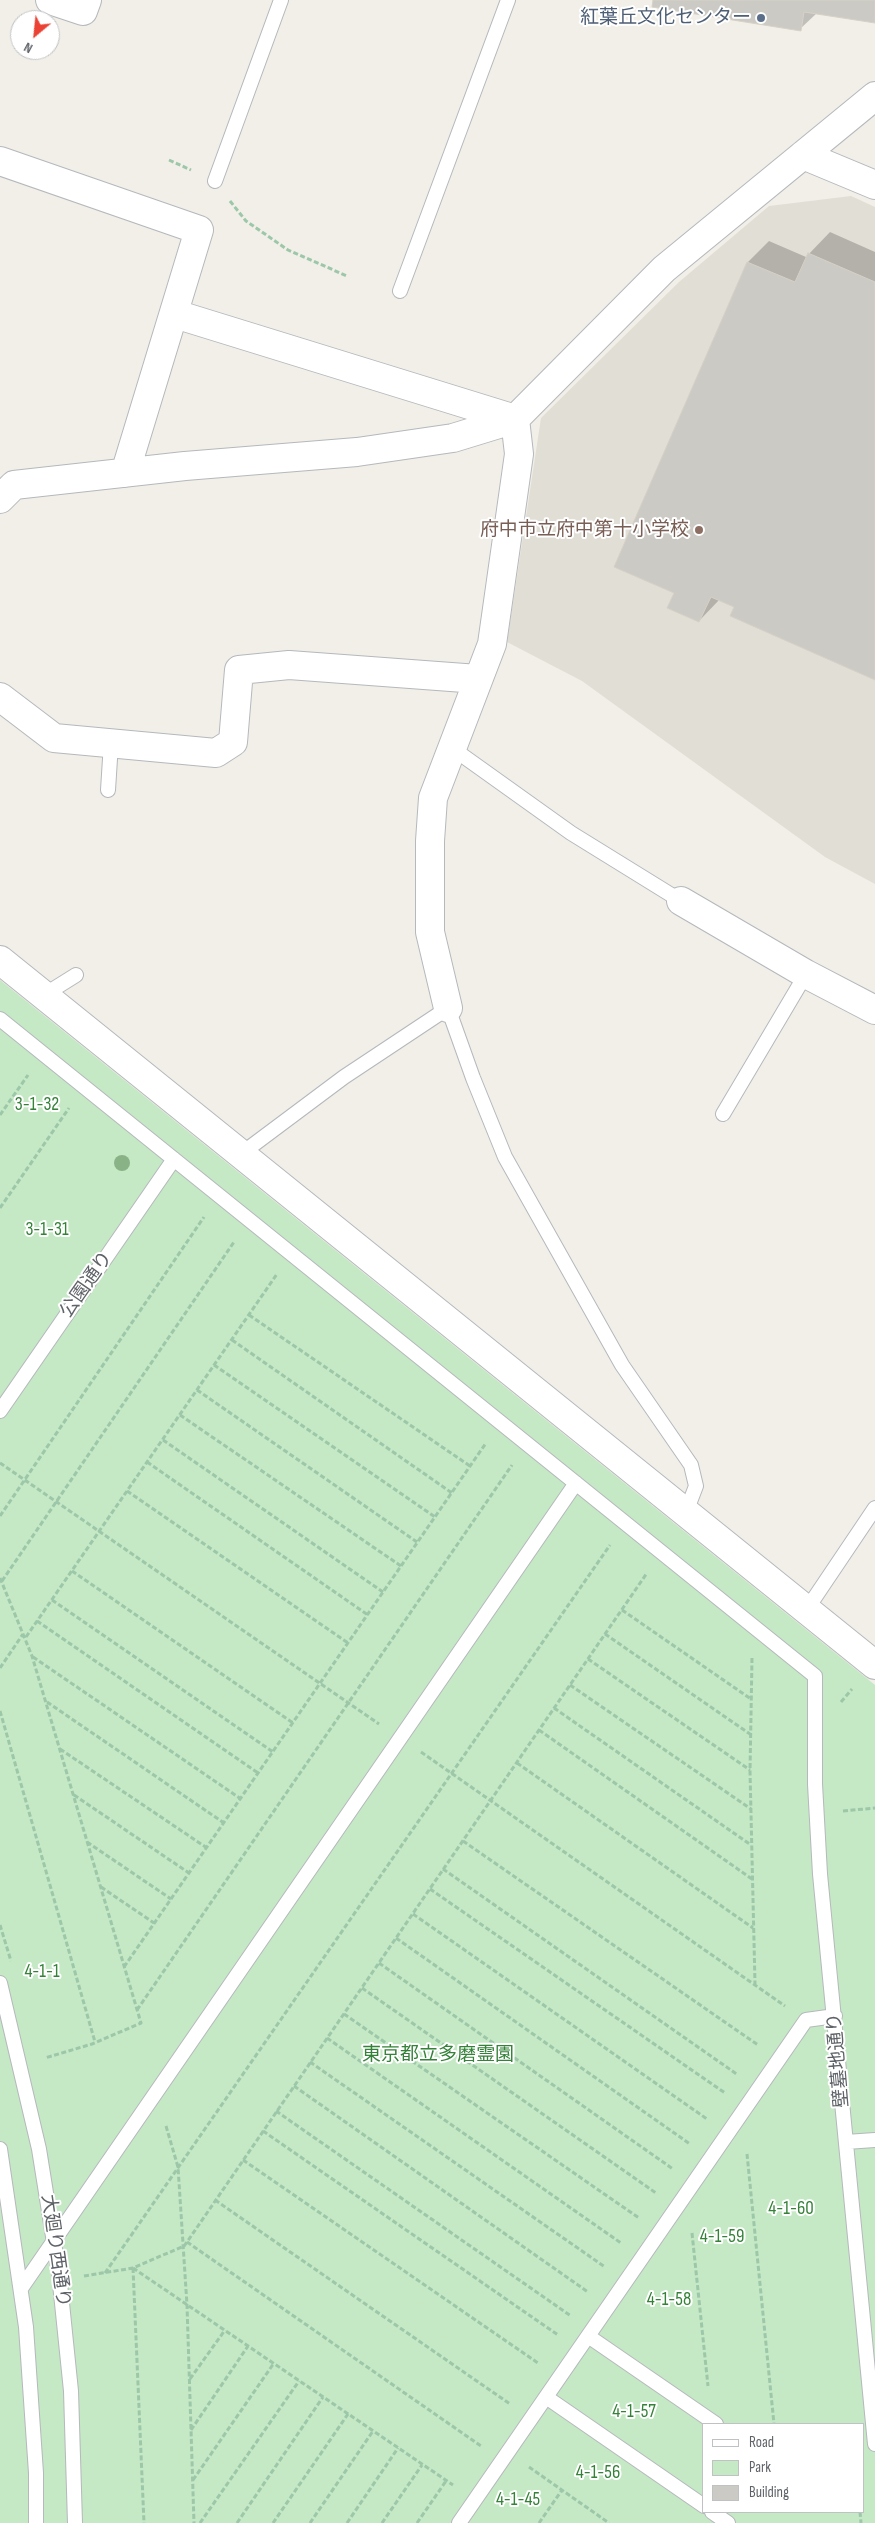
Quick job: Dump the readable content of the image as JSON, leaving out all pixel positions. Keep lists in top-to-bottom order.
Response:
{
  "streets": {
    "lane": ["公園通り", "壁墓地通り", "大廻り西通り"]
  },
  "parks": [
    "3-1-32",
    "3-1-31",
    "4-1-1",
    "東京都立多磨霊園",
    "4-1-60",
    "4-1-59",
    "4-1-58",
    "4-1-57",
    "4-1-56",
    "4-1-45"
  ],
  "places": ["紅葉丘文化センター", "府中市立府中第十小学校"],
  "legend": ["Road", "Park", "Building"],
  "north": "bottom left"
}
